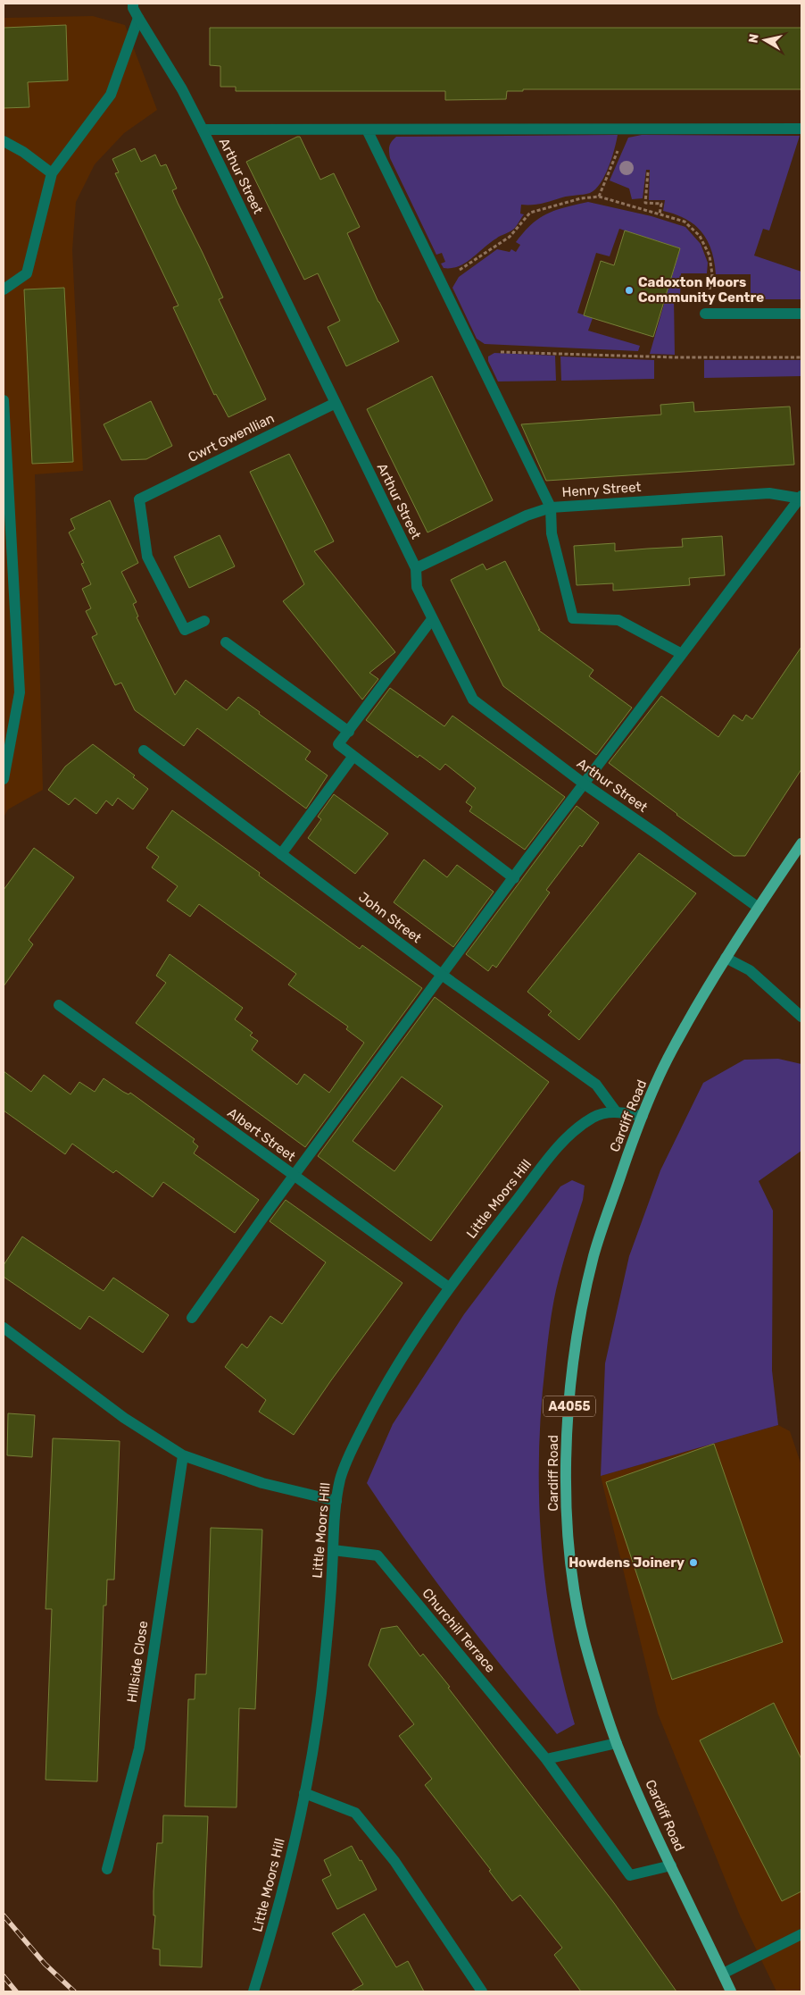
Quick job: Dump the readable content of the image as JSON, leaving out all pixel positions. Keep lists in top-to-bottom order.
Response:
{
  "streets": {
    "main road": ["Cardiff Road", "A4055"],
    "street": [
      "Arthur Street",
      "Cwrt Gwenllian",
      "Henry Street",
      "John Street",
      "Albert Street",
      "Little Moors Hill",
      "Churchill Terrace",
      "Hillside Close"
    ]
  },
  "crossings": [
    ["Arthur Street", "Cwrt Gwenllian"],
    ["Arthur Street", "Henry Street"],
    ["Arthur Street", "Cardiff Road"],
    ["John Street", "Little Moors Hill"],
    ["Cardiff Road", "Little Moors Hill"],
    ["Cardiff Road", "Churchill Terrace"],
    ["Albert Street", "Little Moors Hill"],
    ["Little Moors Hill", "Churchill Terrace"]
  ],
  "places": ["Cadoxton Moors Community Centre", "Howdens Joinery"],
  "north": "left"
}
